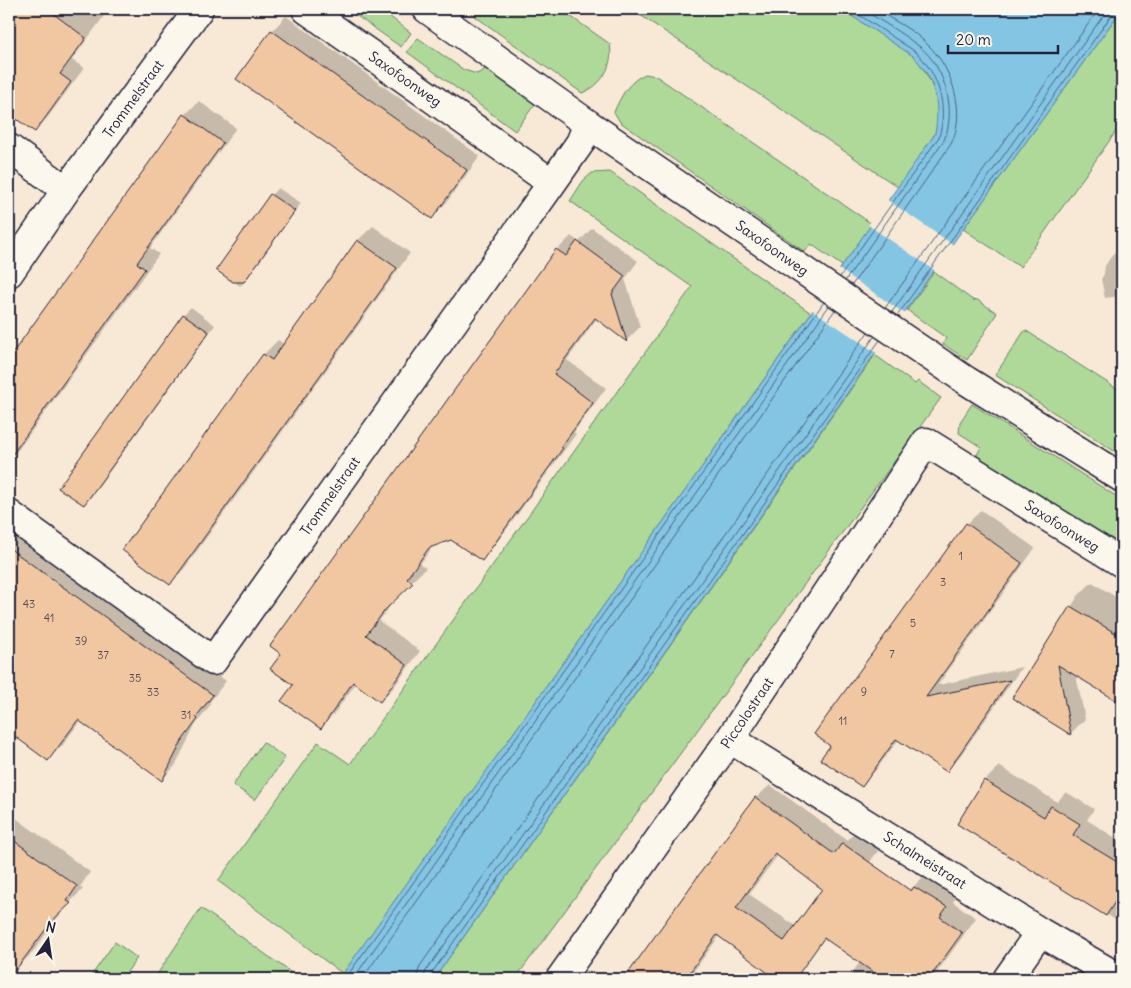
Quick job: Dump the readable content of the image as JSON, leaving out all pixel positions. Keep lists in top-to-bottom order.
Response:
{
  "streets": {
    "street": [
      "Saxofoonweg",
      "Trommelstraat",
      "Piccolostraat",
      "Schalmeistraat"
    ]
  },
  "crossings": [
    ["Saxofoonweg", "Trommelstraat"],
    ["Saxofoonweg", "Piccolostraat"],
    ["Piccolostraat", "Schalmeistraat"]
  ],
  "house_numbers": [
    "1",
    "3",
    "43",
    "41",
    "5",
    "39",
    "7",
    "37",
    "35",
    "33",
    "9",
    "31",
    "11"
  ],
  "scale_bar": "20 m",
  "north": "top"
}
